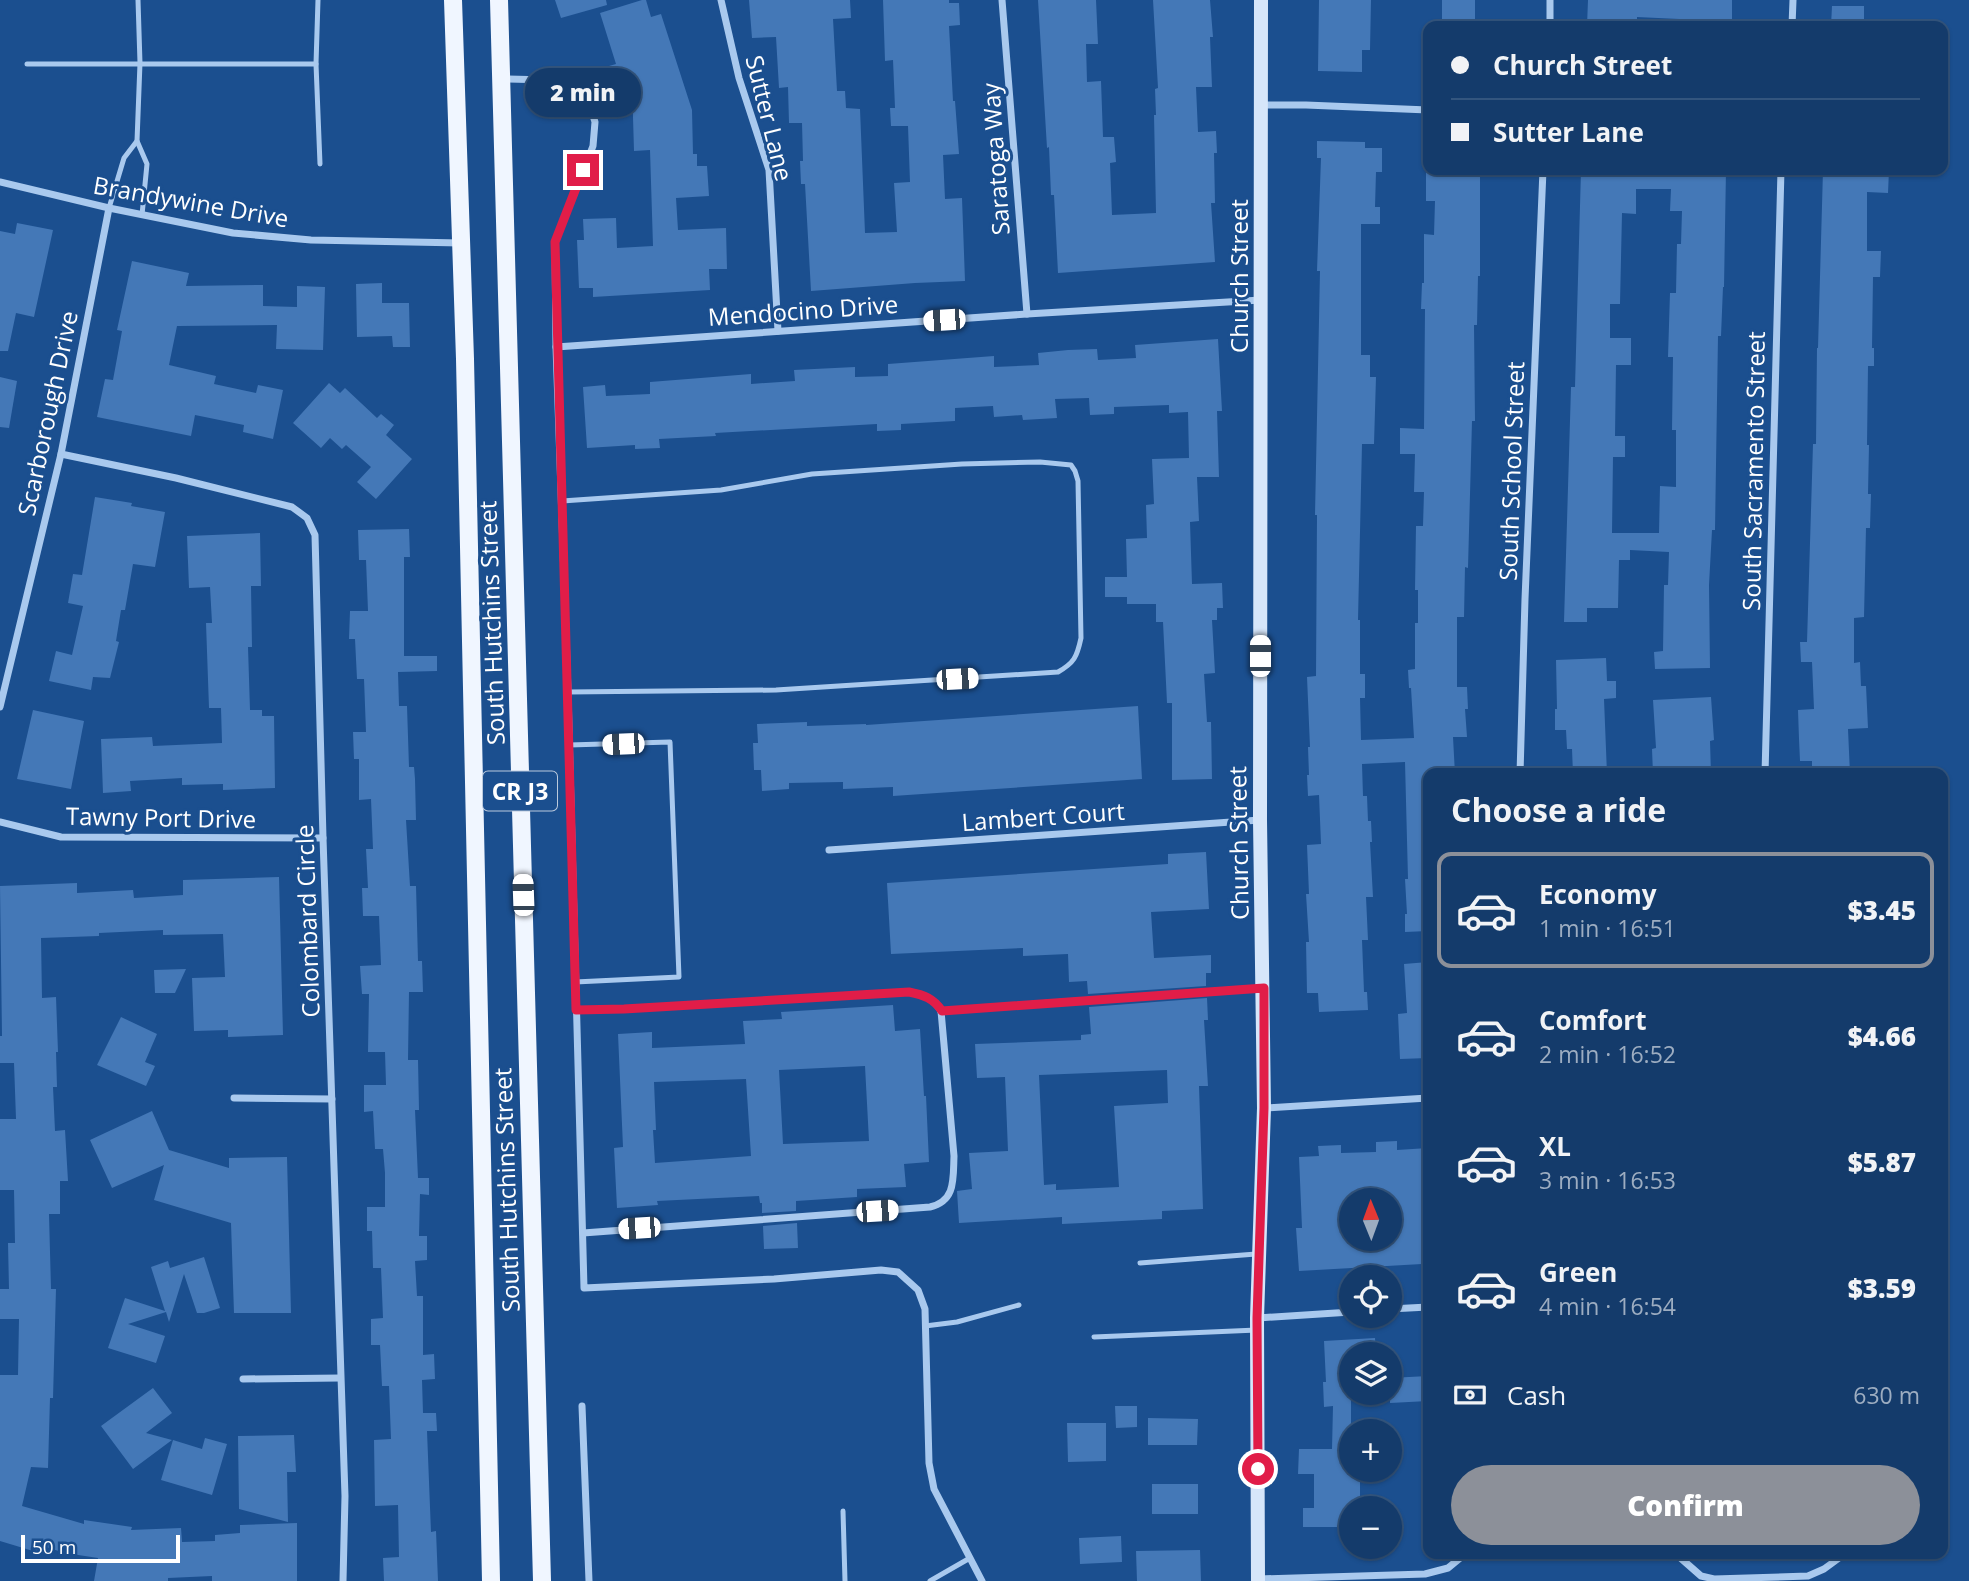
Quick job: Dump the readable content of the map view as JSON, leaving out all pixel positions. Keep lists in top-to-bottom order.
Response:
{
  "streets": {
    "main road": ["South Hutchins Street", "CR J3"],
    "street": [
      "Sutter Lane",
      "Saratoga Way",
      "Brandywine Drive",
      "Church Street",
      "Mendocino Drive",
      "Scarborough Drive",
      "South School Street",
      "South Sacramento Street",
      "Lambert Court",
      "Tawny Port Drive",
      "Colombard Circle"
    ]
  },
  "crossings": [
    ["Sutter Lane", "Mendocino Drive"],
    ["Saratoga Way", "Mendocino Drive"],
    ["Brandywine Drive", "Scarborough Drive"],
    ["Brandywine Drive", "South Hutchins Street"],
    ["Church Street", "Mendocino Drive"],
    ["Church Street", "Lambert Court"],
    ["Scarborough Drive", "Colombard Circle"],
    ["Tawny Port Drive", "Colombard Circle"]
  ],
  "scale_bar": "50 m",
  "north": "top",
  "page": {
    "banner": ["Church Street", "Sutter Lane"],
    "bubble": "2 min",
    "heading": "Choose a ride",
    "list": [
      {
        "name": "Economy",
        "note": "1 min · 16:51",
        "value": "$3.45"
      },
      {
        "name": "Comfort",
        "note": "2 min · 16:52",
        "value": "$4.66"
      },
      {
        "name": "XL",
        "note": "3 min · 16:53",
        "value": "$5.87"
      },
      {
        "name": "Green",
        "note": "4 min · 16:54",
        "value": "$3.59"
      }
    ],
    "map_buttons": ["+", "−"],
    "pay": ["Cash", "630 m"],
    "buttons": "Confirm",
    "scale": "50 m"
  }
}
